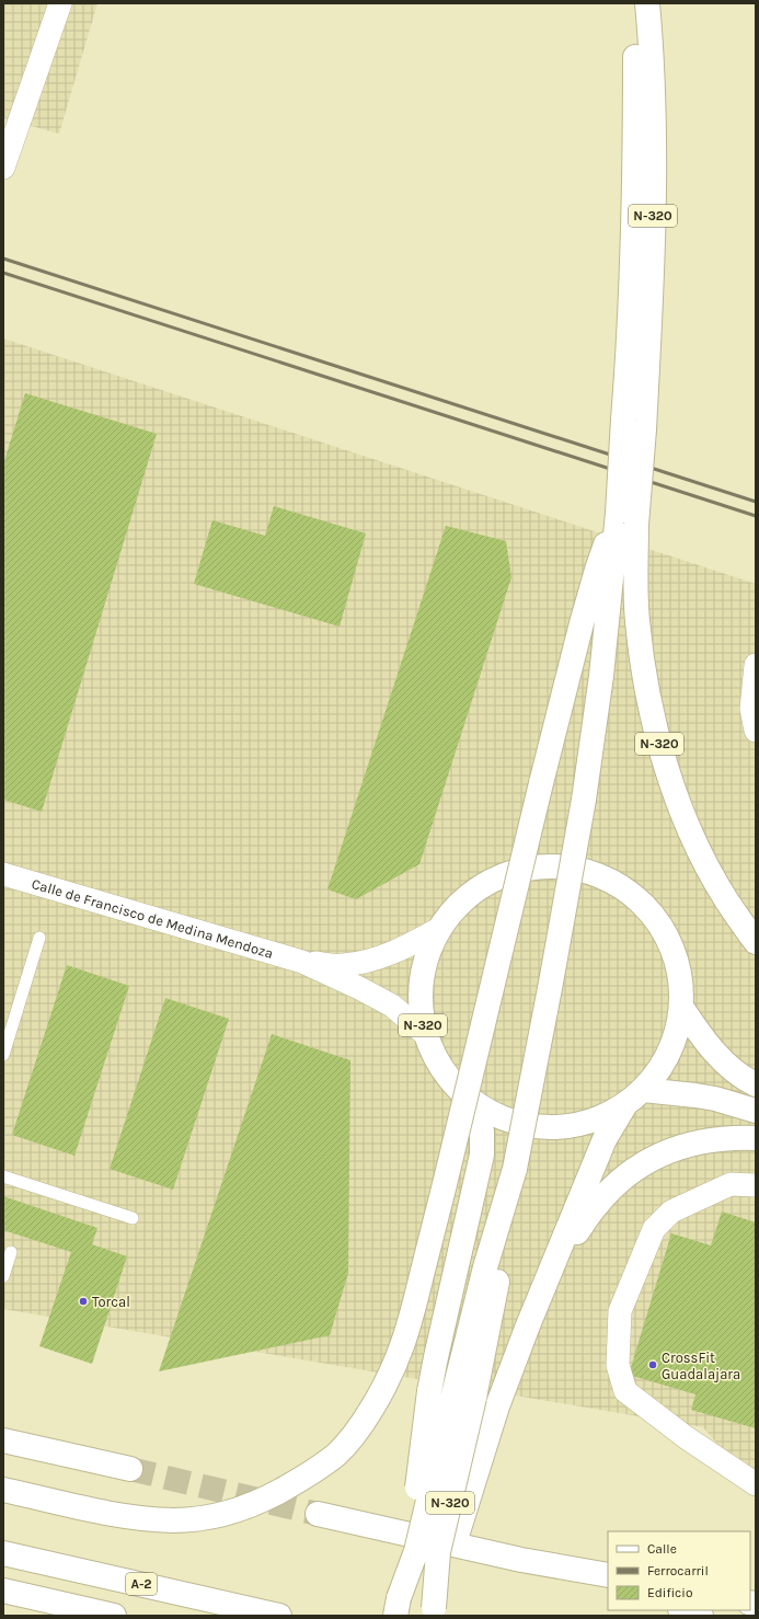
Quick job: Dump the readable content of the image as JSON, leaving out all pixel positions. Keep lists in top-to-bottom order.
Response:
{
  "streets": {
    "main road": ["N-320", "A-2"],
    "street": ["Calle de Francisco de Medina Mendoza"]
  },
  "crossings": [
    ["N-320", "Calle de Francisco de Medina Mendoza"]
  ],
  "places": ["Torcal", "CrossFit Guadalajara"],
  "legend": ["Calle", "Ferrocarril", "Edificio"]
}
